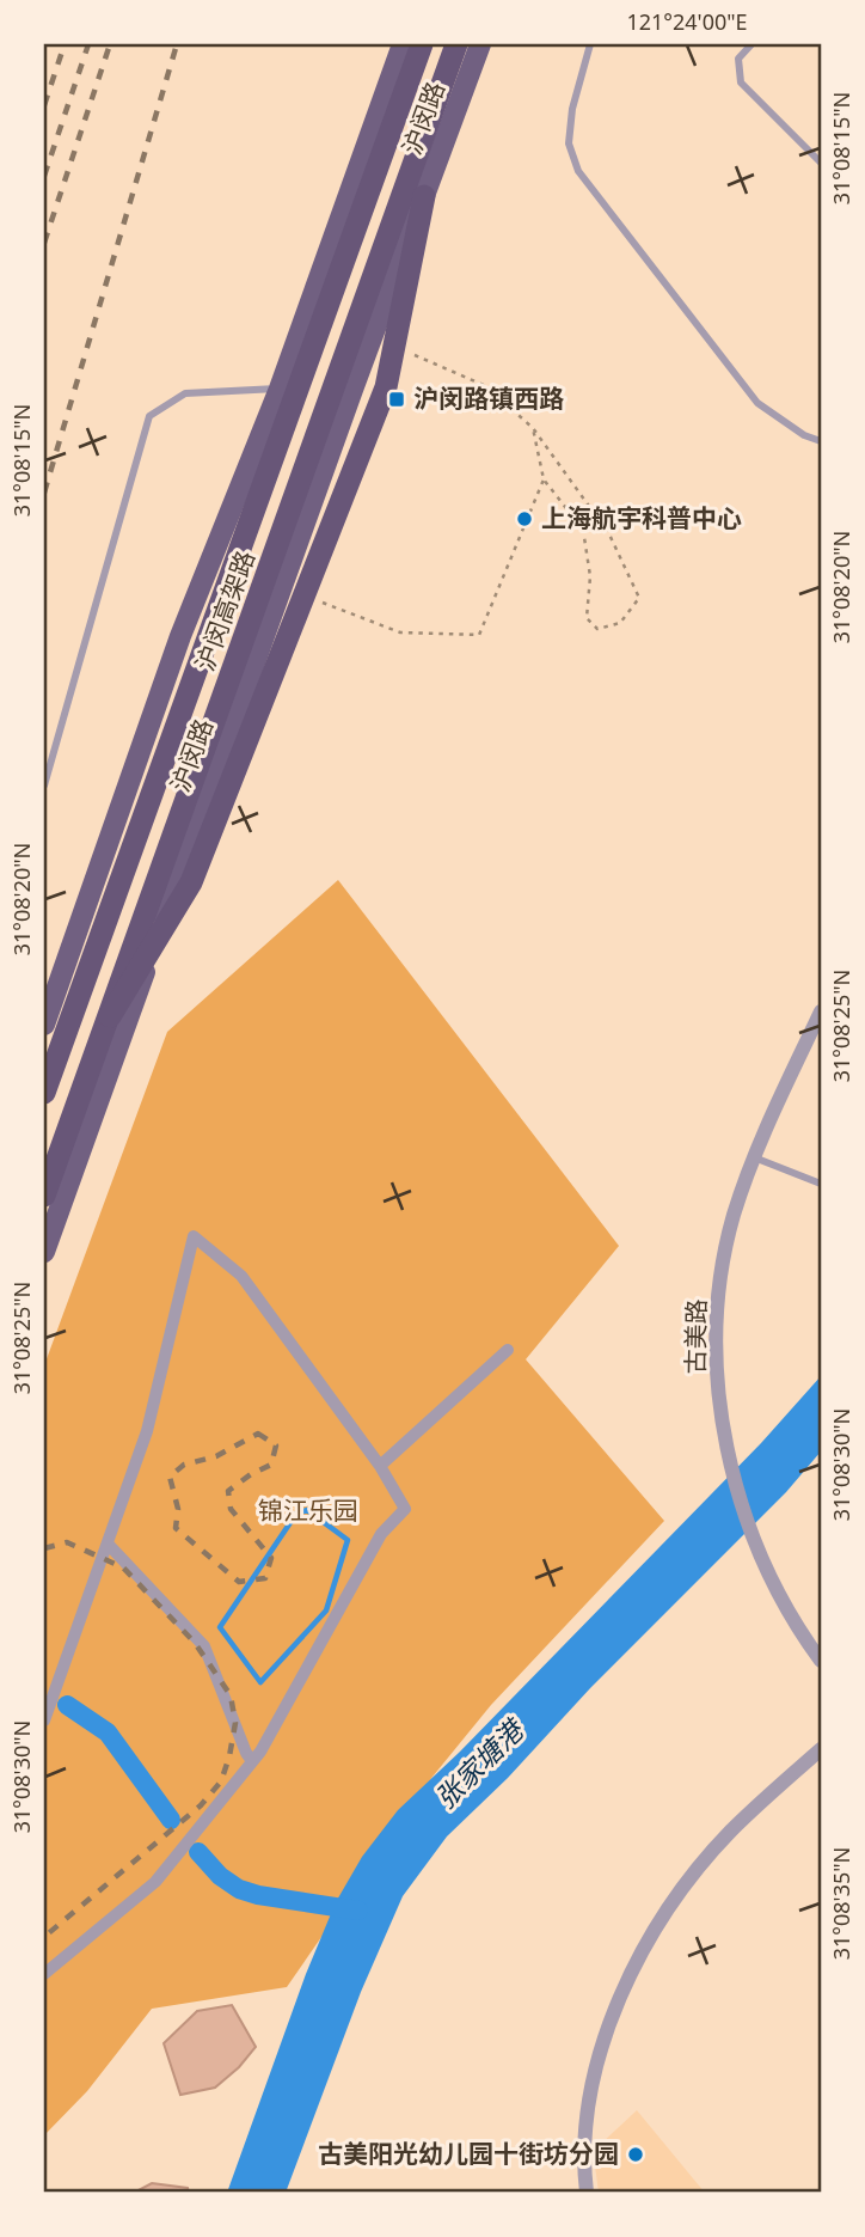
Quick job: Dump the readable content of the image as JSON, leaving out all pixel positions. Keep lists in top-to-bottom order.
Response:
{
  "streets": {
    "highway": ["沪闵高架路"],
    "main road": ["沪闵路"],
    "street": ["古美路"]
  },
  "water": ["张家塘港"],
  "parks": ["锦江乐园"],
  "places": {
    "transit": ["沪闵路镇西路"],
    "other": ["上海航宇科普中心", "古美阳光幼儿园十街坊分园"]
  },
  "coordinates": [
    "121°24'00\"E",
    "31°08'15\"N",
    "31°08'20\"N",
    "31°08'25\"N",
    "31°08'30\"N",
    "31°08'35\"N"
  ]
}
